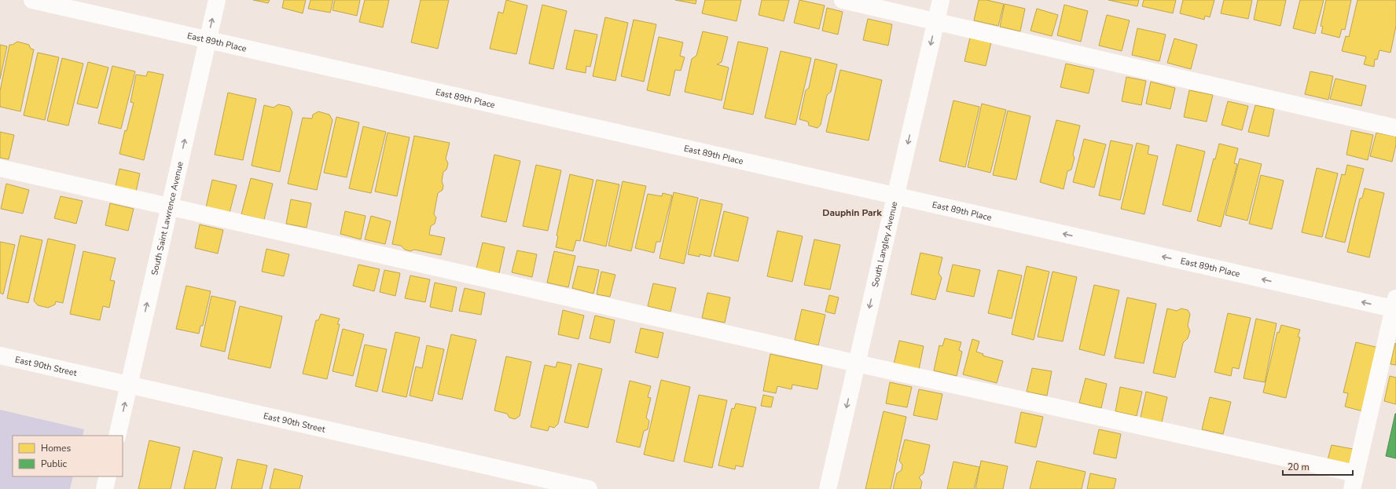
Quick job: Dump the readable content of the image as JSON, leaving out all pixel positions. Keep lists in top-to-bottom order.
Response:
{
  "streets": {
    "street": [
      "East 89th Place",
      "South Saint Lawrence Avenue",
      "South Langley Avenue",
      "East 90th Street"
    ]
  },
  "crossings": [
    ["East 89th Place", "South Saint Lawrence Avenue"],
    ["East 89th Place", "South Langley Avenue"],
    ["South Saint Lawrence Avenue", "East 90th Street"]
  ],
  "one_way": ["East 89th Place", "South Saint Lawrence Avenue", "South Langley Avenue"],
  "districts": ["Dauphin Park"],
  "legend": ["Homes", "Public"],
  "scale_bar": "20 m"
}
